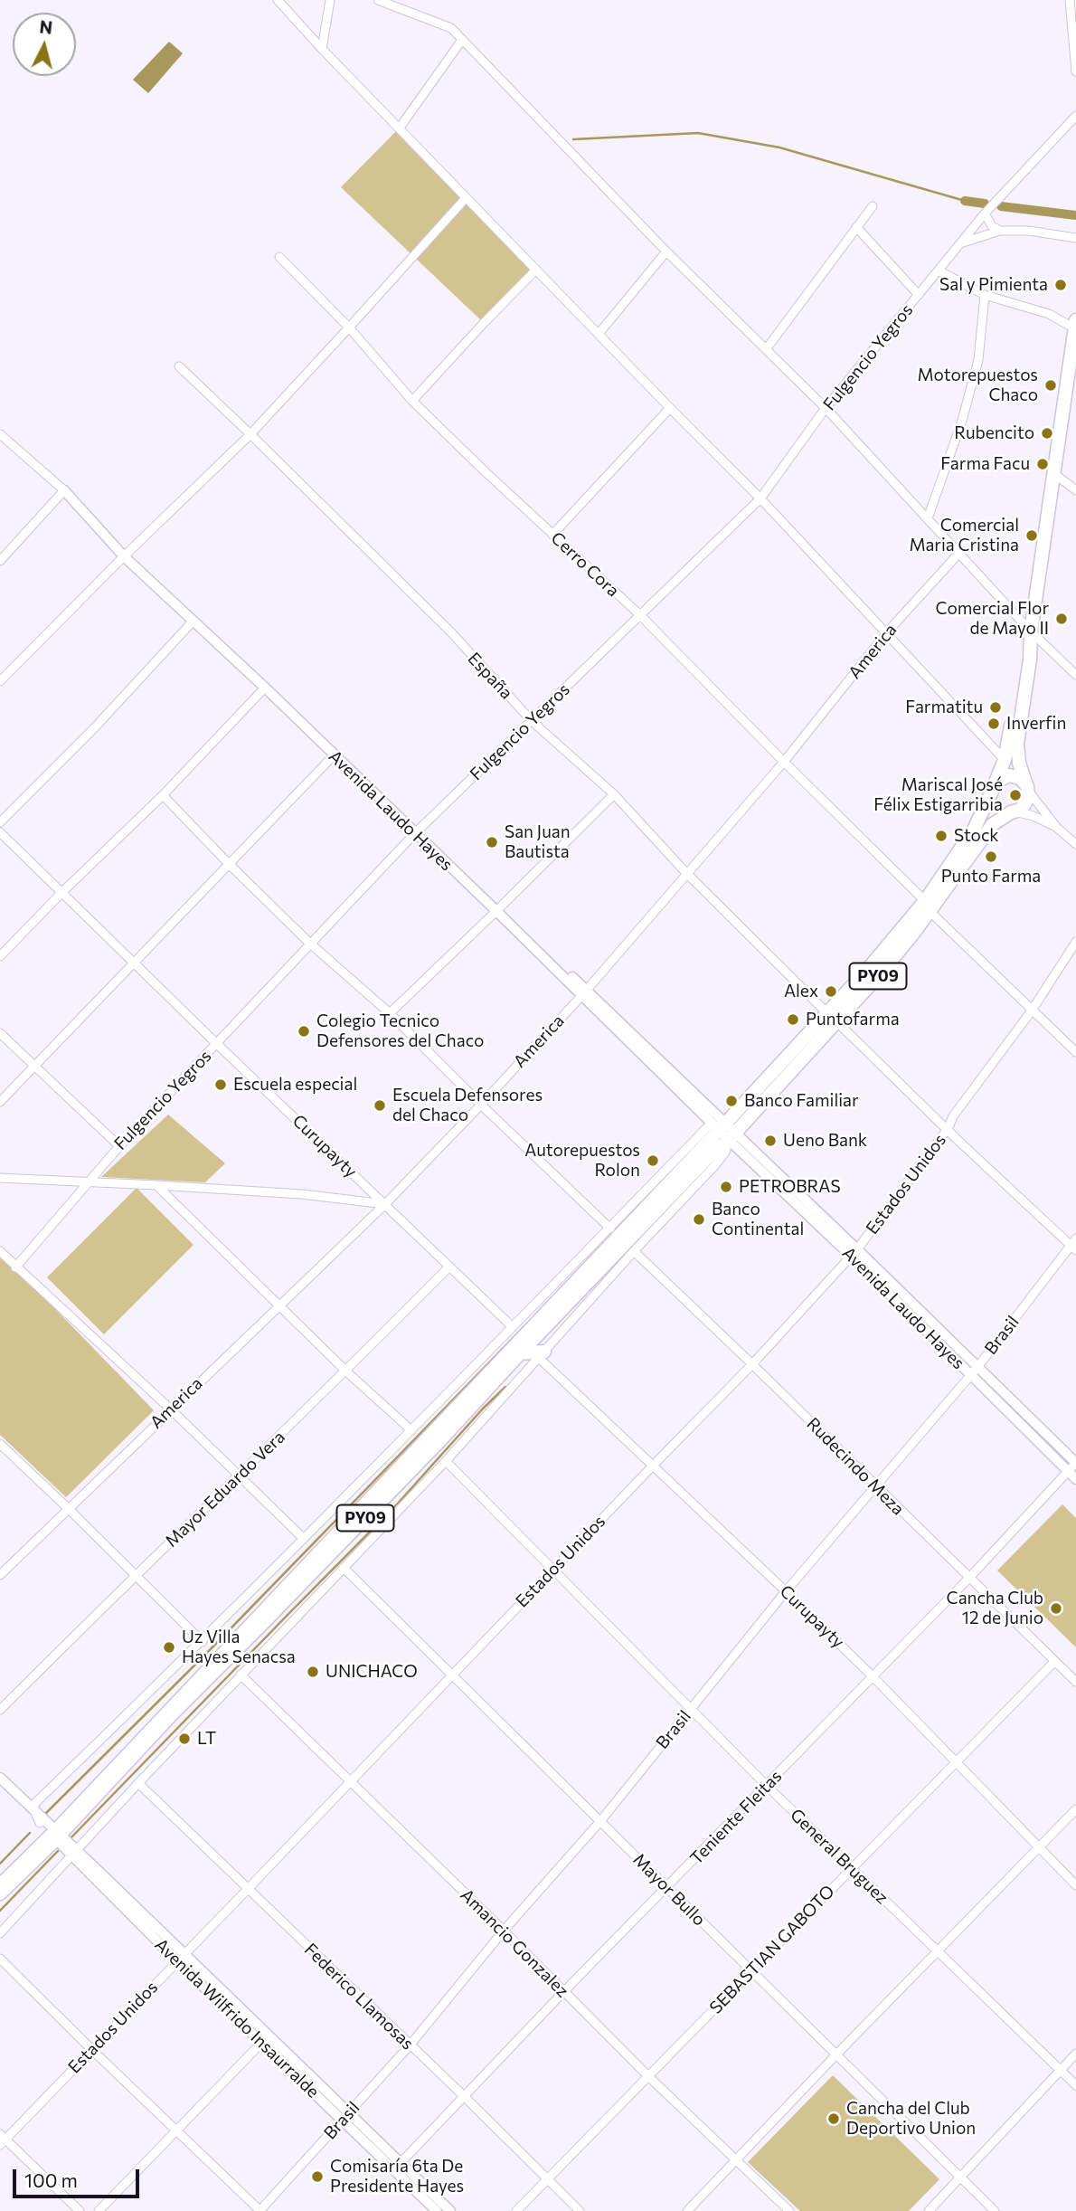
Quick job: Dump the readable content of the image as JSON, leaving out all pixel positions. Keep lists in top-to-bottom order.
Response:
{
  "streets": {
    "highway": ["PY09"],
    "street": [
      "Fulgencio Yegros",
      "Cerro Cora",
      "America",
      "España",
      "Avenida Laudo Hayes",
      "Curupayty",
      "Estados Unidos",
      "Brasil",
      "Rudecindo Meza",
      "Mayor Eduardo Vera",
      "Teniente Fleitas",
      "General Bruguez",
      "Mayor Bullo",
      "Amancio Gonzalez",
      "SEBASTIAN GABOTO",
      "Federico Llamosas",
      "Avenida Wilfrido Insaurralde"
    ]
  },
  "crossings": [
    ["Fulgencio Yegros", "Cerro Cora"],
    ["Fulgencio Yegros", "España"],
    ["Fulgencio Yegros", "Avenida Laudo Hayes"],
    ["Fulgencio Yegros", "Curupayty"],
    ["Cerro Cora", "America"],
    ["Cerro Cora", "PY09"],
    ["Cerro Cora", "Estados Unidos"],
    ["America", "España"],
    ["America", "Avenida Laudo Hayes"],
    ["America", "Curupayty"],
    ["España", "PY09"],
    ["España", "Estados Unidos"],
    ["España", "Brasil"],
    ["Avenida Laudo Hayes", "PY09"],
    ["Avenida Laudo Hayes", "Estados Unidos"],
    ["Avenida Laudo Hayes", "Brasil"],
    ["Avenida Laudo Hayes", "Teniente Fleitas"],
    ["PY09", "Avenida Wilfrido Insaurralde"],
    ["Curupayty", "Estados Unidos"],
    ["Curupayty", "Brasil"],
    ["Curupayty", "Mayor Eduardo Vera"],
    ["Curupayty", "Teniente Fleitas"],
    ["Curupayty", "SEBASTIAN GABOTO"],
    ["Estados Unidos", "Rudecindo Meza"],
    ["Estados Unidos", "General Bruguez"],
    ["Estados Unidos", "Mayor Bullo"],
    ["Estados Unidos", "Amancio Gonzalez"],
    ["Estados Unidos", "Federico Llamosas"],
    ["Estados Unidos", "Avenida Wilfrido Insaurralde"],
    ["Brasil", "Rudecindo Meza"],
    ["Brasil", "General Bruguez"],
    ["Brasil", "Mayor Bullo"],
    ["Brasil", "Amancio Gonzalez"],
    ["Brasil", "Federico Llamosas"],
    ["Brasil", "Avenida Wilfrido Insaurralde"],
    ["Rudecindo Meza", "Teniente Fleitas"],
    ["Rudecindo Meza", "SEBASTIAN GABOTO"],
    ["Teniente Fleitas", "General Bruguez"],
    ["Teniente Fleitas", "Mayor Bullo"],
    ["Teniente Fleitas", "Amancio Gonzalez"],
    ["Teniente Fleitas", "Federico Llamosas"],
    ["Teniente Fleitas", "Avenida Wilfrido Insaurralde"],
    ["General Bruguez", "SEBASTIAN GABOTO"],
    ["Mayor Bullo", "SEBASTIAN GABOTO"],
    ["Amancio Gonzalez", "SEBASTIAN GABOTO"],
    ["SEBASTIAN GABOTO", "Federico Llamosas"]
  ],
  "places": [
    "Sal y Pimienta",
    "Motorepuestos Chaco",
    "Rubencito",
    "Farma Facu",
    "Comercial Maria Cristina",
    "Comercial Flor de Mayo II",
    "Farmatitu",
    "Inverfin",
    "Mariscal José Félix Estigarribia",
    "Stock",
    "San Juan Bautista",
    "Punto Farma",
    "Alex",
    "Puntofarma",
    "Colegio Tecnico Defensores del Chaco",
    "Escuela especial",
    "Banco Familiar",
    "Escuela Defensores del Chaco",
    "Ueno Bank",
    "Autorepuestos Rolon",
    "PETROBRAS",
    "Banco Continental",
    "Cancha Club 12 de Junio",
    "Uz Villa Hayes Senacsa",
    "UNICHACO",
    "LT",
    "Cancha del Club Deportivo Union",
    "Comisaría 6ta De Presidente Hayes"
  ],
  "scale_bar": "100 m",
  "north": "top"
}
